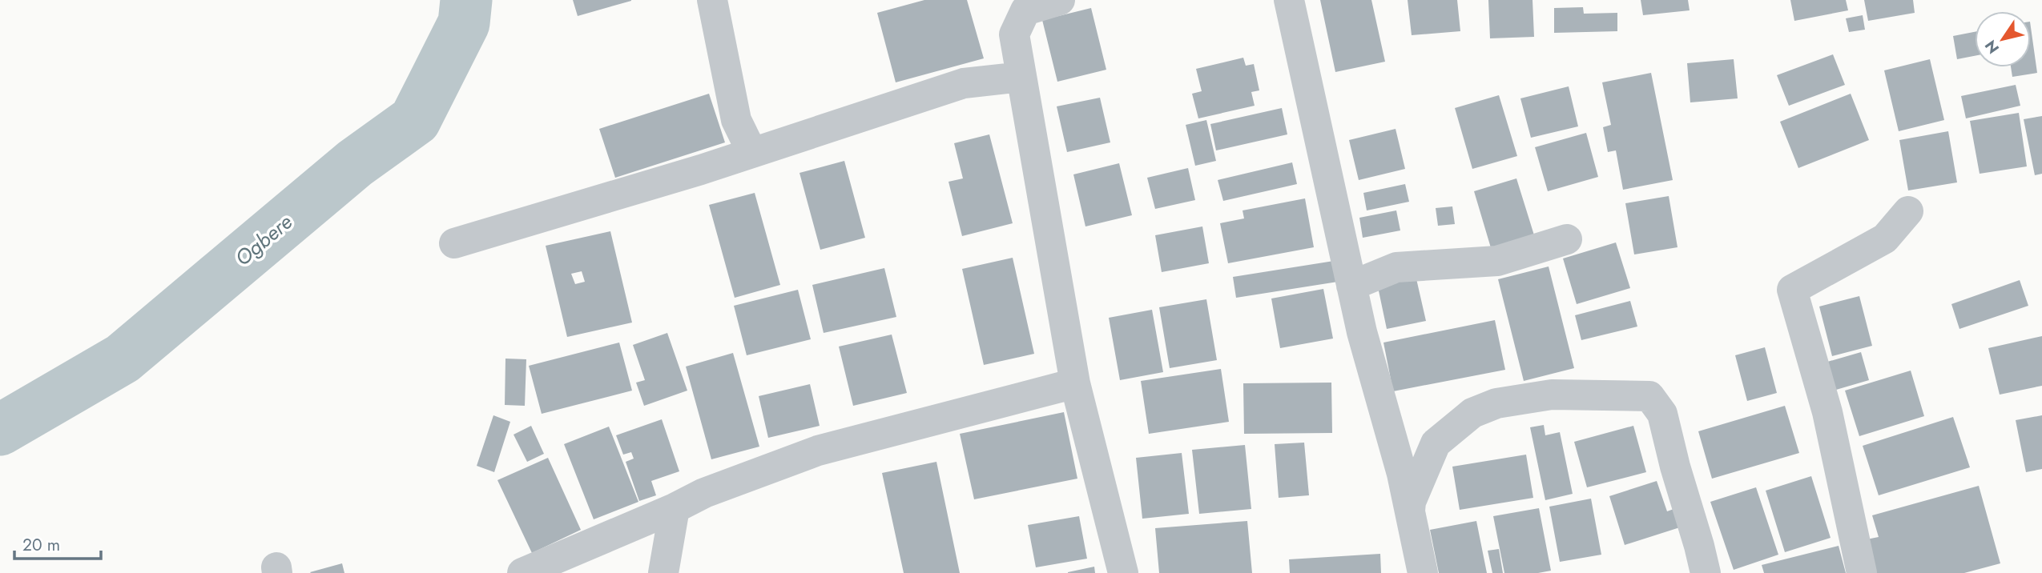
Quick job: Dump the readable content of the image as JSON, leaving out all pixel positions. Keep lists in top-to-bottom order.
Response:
{
  "water": ["Ogbere"],
  "scale_bar": "20 m",
  "north": "bottom left"
}
